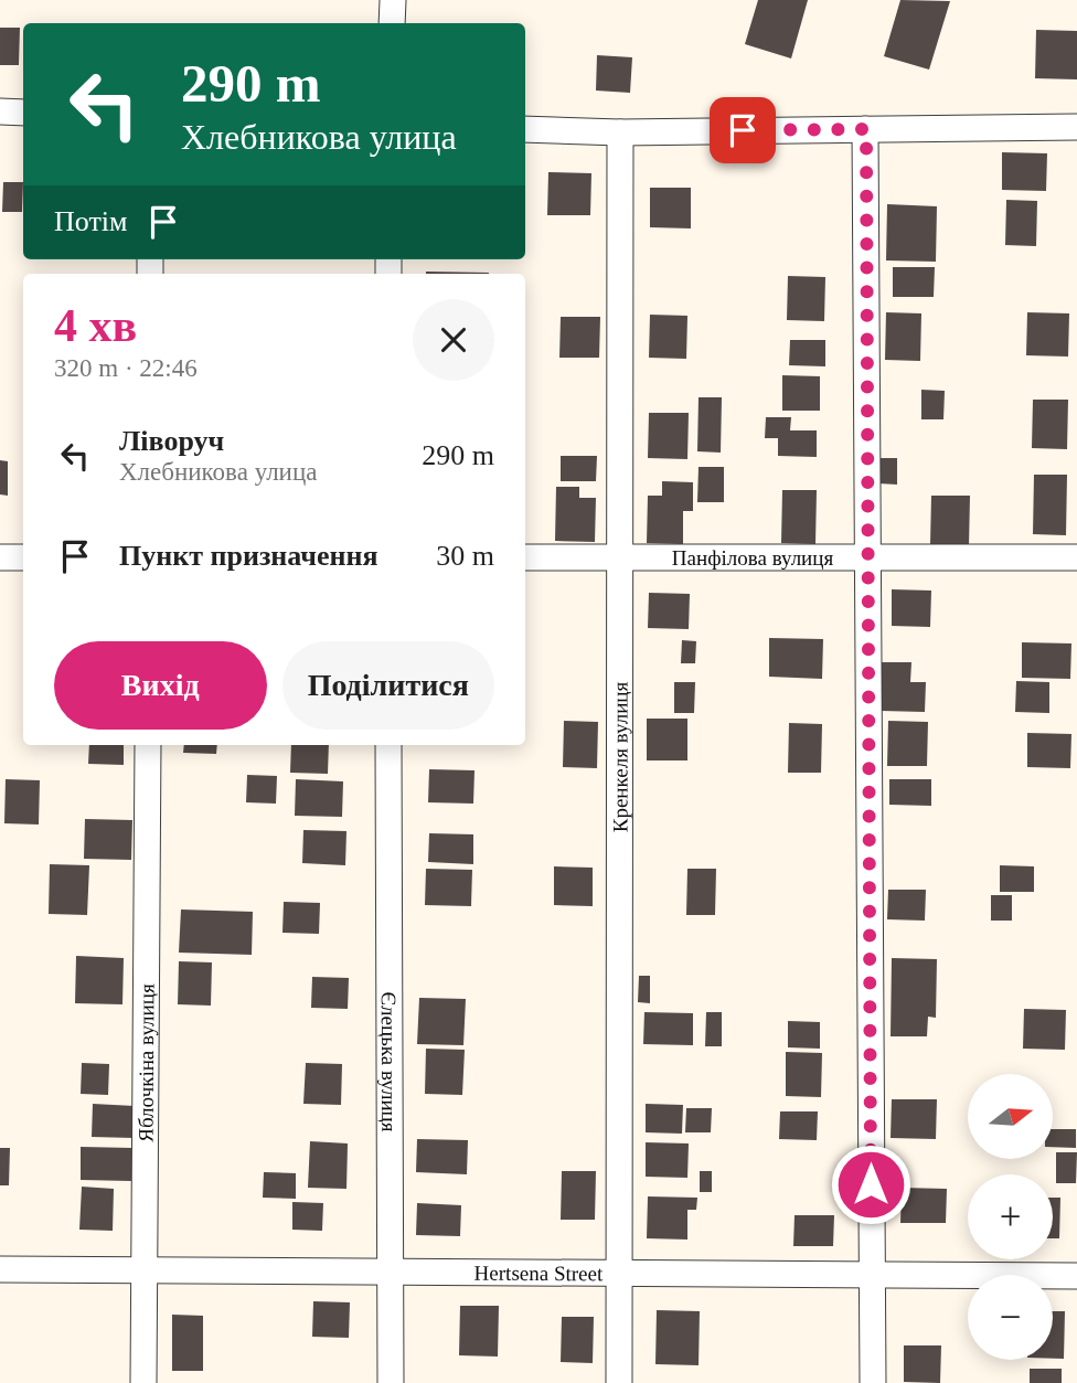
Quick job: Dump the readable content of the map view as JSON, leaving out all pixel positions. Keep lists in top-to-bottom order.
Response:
{
  "streets": {
    "street": [
      "Панфілова вулиця",
      "Кренкеля вулиця",
      "Єлецька вулиця",
      "Яблочкіна вулиця",
      "Hertsena Street"
    ]
  },
  "crossings": [
    ["Панфілова вулиця", "Кренкеля вулиця"],
    ["Кренкеля вулиця", "Hertsena Street"],
    ["Єлецька вулиця", "Hertsena Street"],
    ["Яблочкіна вулиця", "Hertsena Street"]
  ],
  "north": "right",
  "page": {
    "turn": ["290 m", "Хлебникова улица"],
    "then": "Потім",
    "heading": ["4 хв", "320 m · 22:46"],
    "list": [
      {
        "name": "Ліворуч",
        "note": "Хлебникова улица",
        "value": "290 m"
      },
      {
        "name": "Пункт призначення",
        "value": "30 m"
      }
    ],
    "buttons": ["Вихід", "Поділитися"],
    "map_buttons": ["+", "−"]
  }
}
